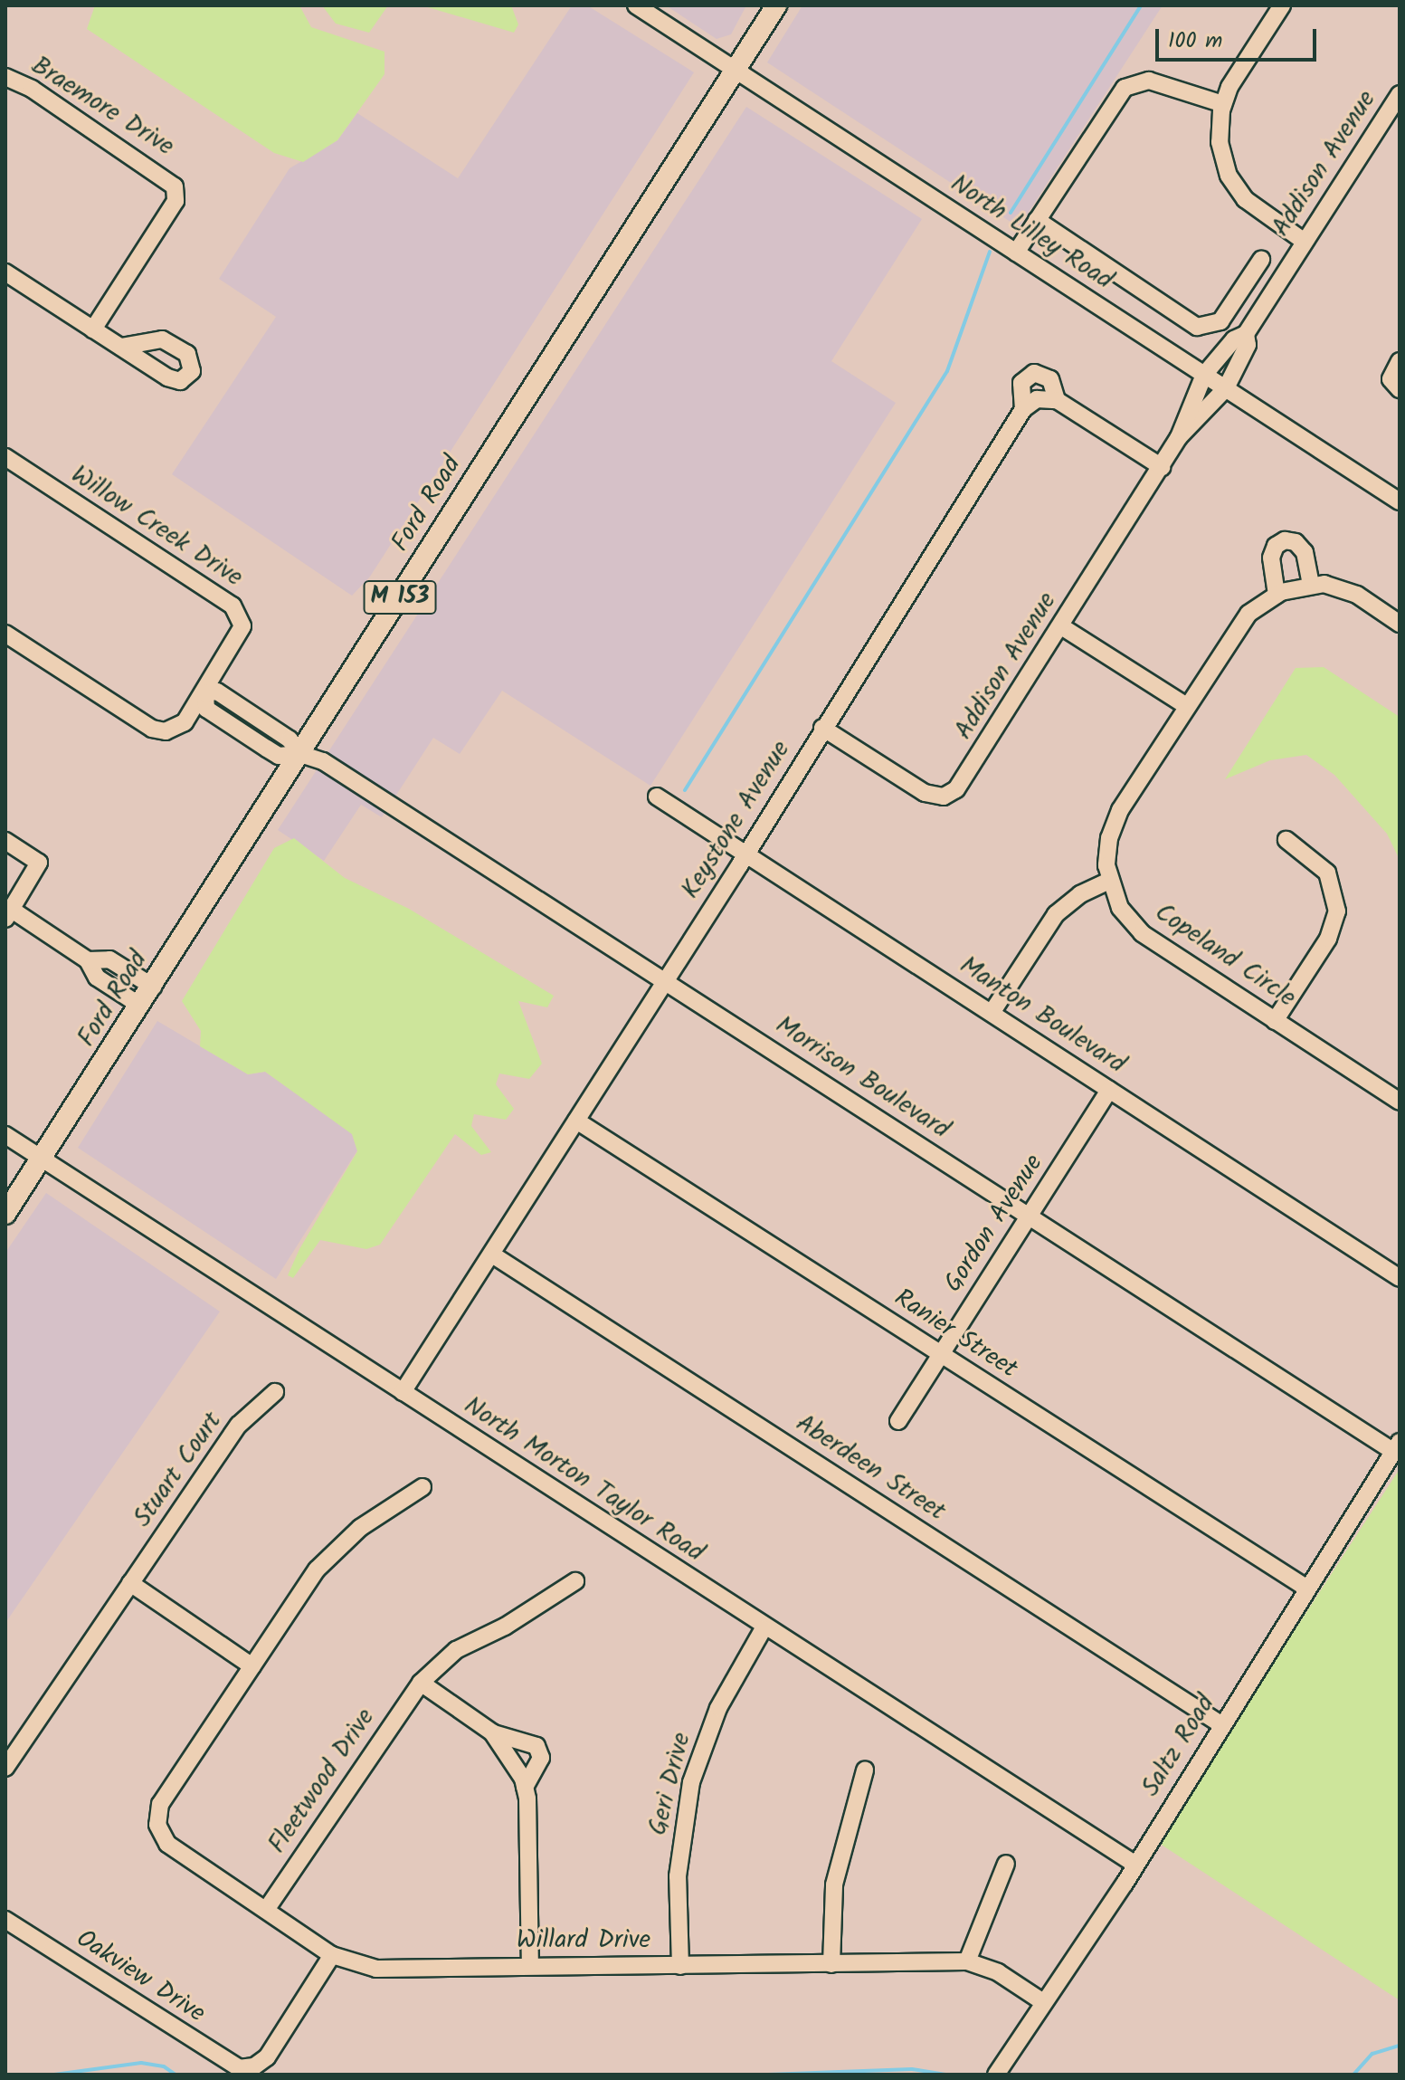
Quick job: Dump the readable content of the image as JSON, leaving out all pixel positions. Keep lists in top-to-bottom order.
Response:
{
  "streets": {
    "main road": ["Ford Road", "M 153"],
    "street": [
      "Braemore Drive",
      "Addison Avenue",
      "North Lilley Road",
      "Willow Creek Drive",
      "Keystone Avenue",
      "Copeland Circle",
      "Manton Boulevard",
      "Morrison Boulevard",
      "Gordon Avenue",
      "Ranier Street",
      "Aberdeen Street",
      "Stuart Court",
      "North Morton Taylor Road",
      "Saltz Road",
      "Fleetwood Drive",
      "Geri Drive",
      "Willard Drive",
      "Oakview Drive"
    ]
  },
  "crossings": [
    ["Addison Avenue", "North Lilley Road"],
    ["Addison Avenue", "Keystone Avenue"],
    ["North Lilley Road", "Ford Road"],
    ["Ford Road", "Morrison Boulevard"],
    ["Ford Road", "North Morton Taylor Road"],
    ["Keystone Avenue", "Manton Boulevard"],
    ["Keystone Avenue", "Morrison Boulevard"],
    ["Keystone Avenue", "Ranier Street"],
    ["Keystone Avenue", "Aberdeen Street"],
    ["Keystone Avenue", "North Morton Taylor Road"],
    ["Manton Boulevard", "Gordon Avenue"],
    ["Morrison Boulevard", "Gordon Avenue"],
    ["Morrison Boulevard", "Saltz Road"],
    ["Gordon Avenue", "Ranier Street"],
    ["Ranier Street", "Saltz Road"],
    ["Aberdeen Street", "Saltz Road"],
    ["North Morton Taylor Road", "Saltz Road"],
    ["North Morton Taylor Road", "Geri Drive"],
    ["Saltz Road", "Willard Drive"],
    ["Fleetwood Drive", "Willard Drive"],
    ["Geri Drive", "Willard Drive"],
    ["Willard Drive", "Oakview Drive"]
  ],
  "scale_bar": "100 m"
}
